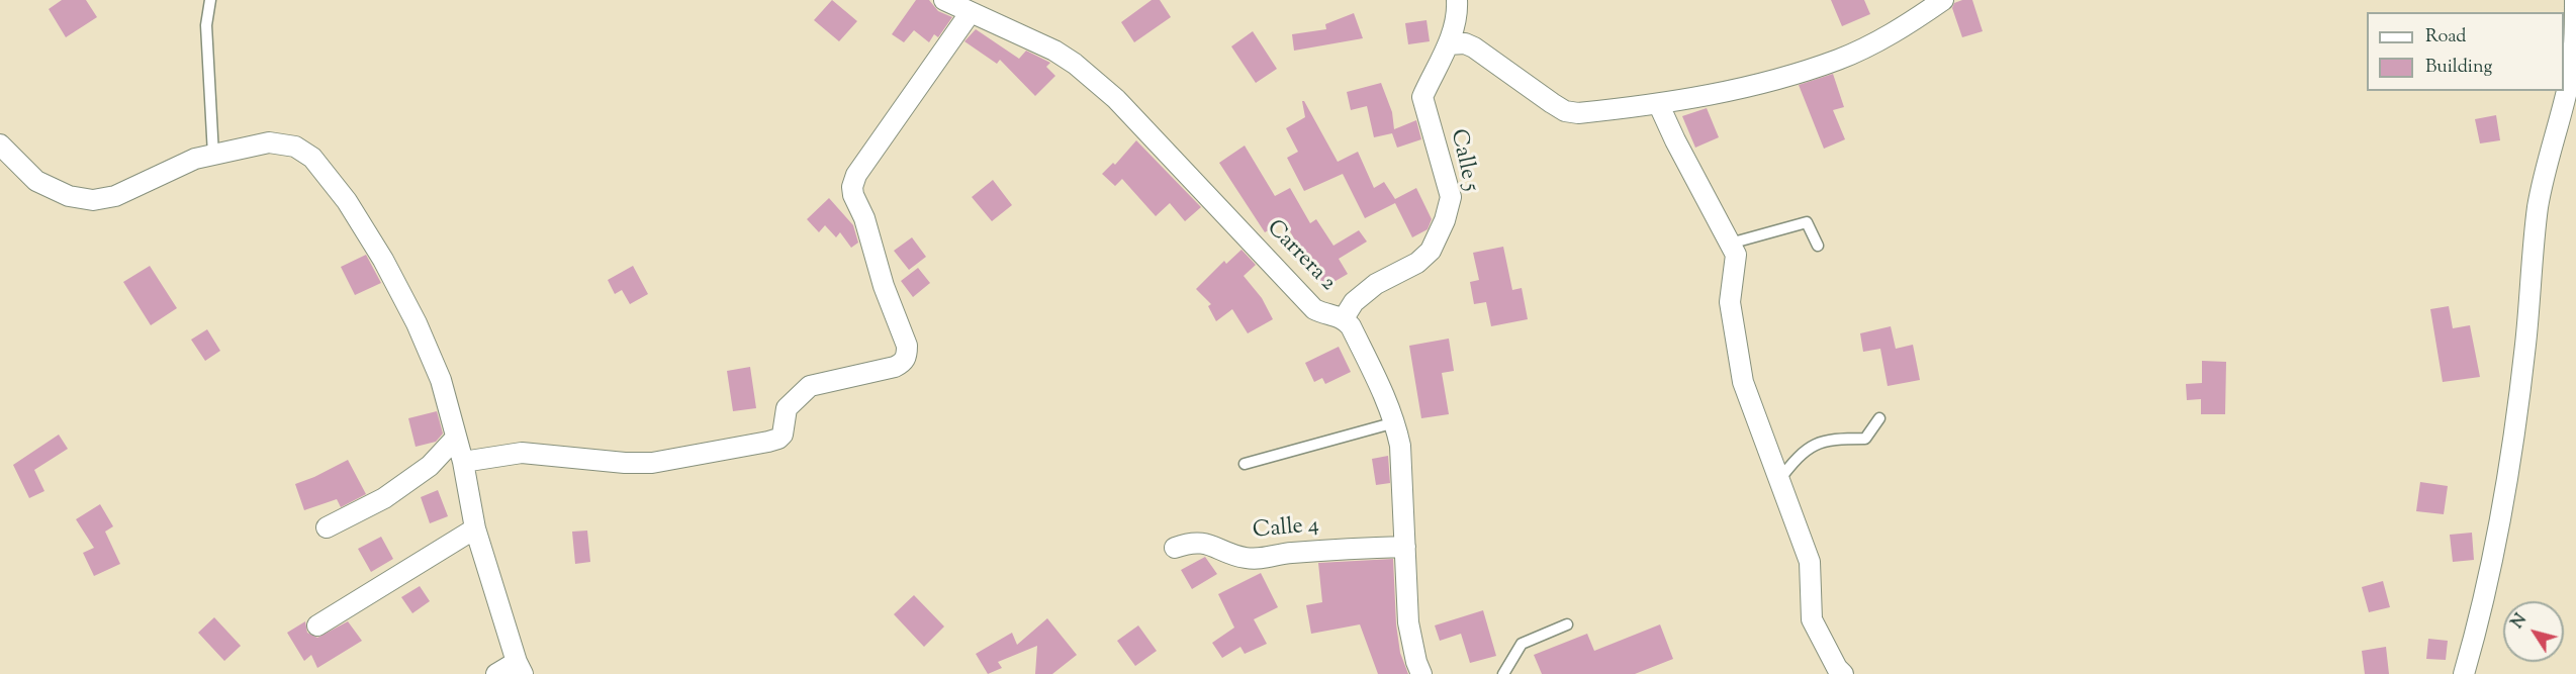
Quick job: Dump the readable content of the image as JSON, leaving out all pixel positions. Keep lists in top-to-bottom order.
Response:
{
  "streets": {
    "street": ["Calle 5", "Carrera 2", "Calle 4"]
  },
  "crossings": [
    ["Calle 5", "Carrera 2"],
    ["Carrera 2", "Calle 4"]
  ],
  "legend": ["Road", "Building"],
  "north": "top left"
}
